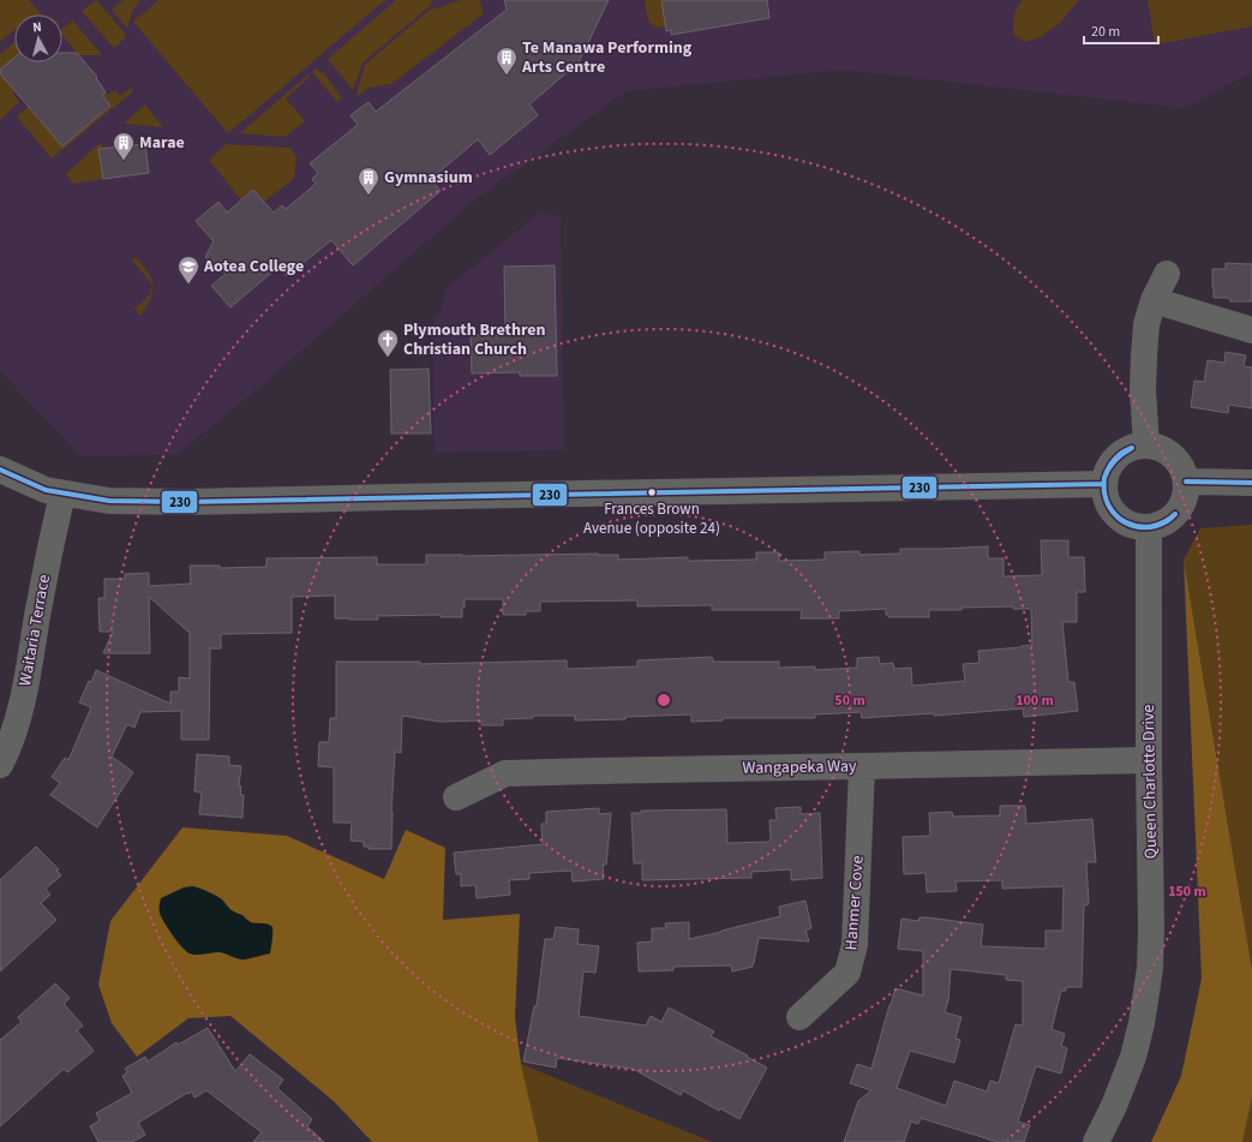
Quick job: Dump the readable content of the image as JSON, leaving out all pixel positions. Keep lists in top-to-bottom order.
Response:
{
  "streets": {
    "street": [
      "Waitaria Terrace",
      "Wangapeka Way",
      "Queen Charlotte Drive",
      "Hanmer Cove"
    ]
  },
  "crossings": [
    ["Wangapeka Way", "Queen Charlotte Drive"],
    ["Wangapeka Way", "Hanmer Cove"]
  ],
  "places": {
    "building": ["Te Manawa Performing Arts Centre", "Marae", "Gymnasium"],
    "school or university": ["Aotea College"],
    "church": ["Plymouth Brethren Christian Church"],
    "other": ["Frances Brown Avenue (opposite 24)"]
  },
  "lines": ["transit line 230"],
  "scale_bar": "20 m",
  "north": "top",
  "rings": ["50 m", "100 m", "150 m"]
}
